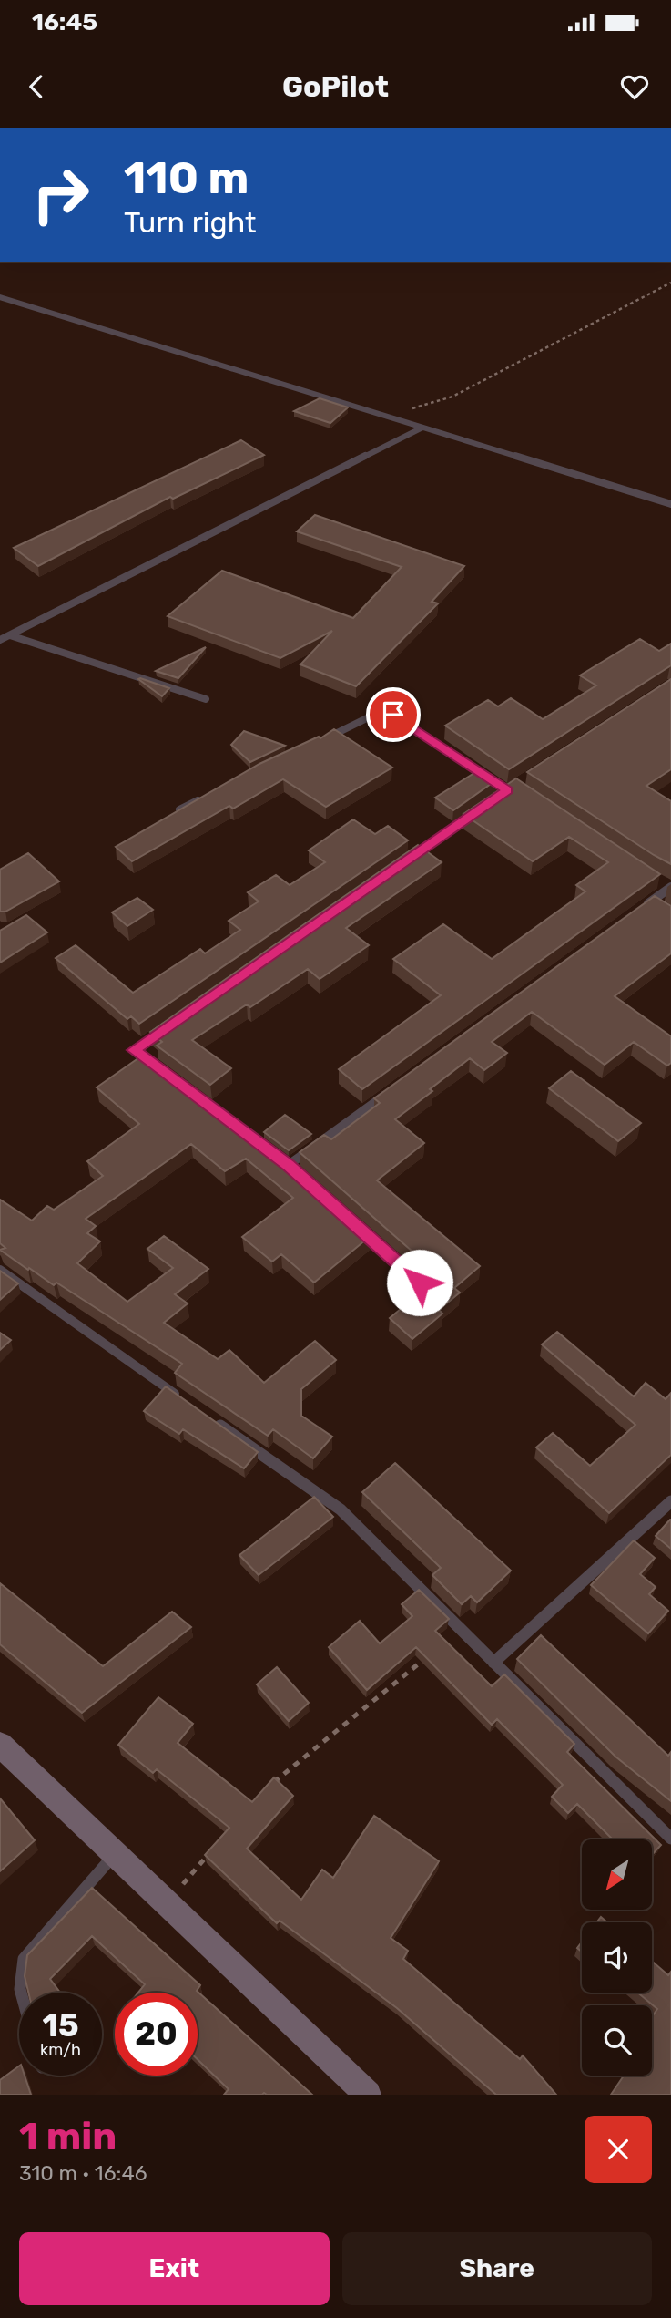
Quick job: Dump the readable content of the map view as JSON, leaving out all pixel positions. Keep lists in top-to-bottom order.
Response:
{
  "north": "bottom left",
  "page": {
    "status": "16:45",
    "header": "GoPilot",
    "turn": ["110 m", "Turn right"],
    "speed": "15 km/h",
    "limit": "20",
    "heading": ["1 min", "310 m · 16:46"],
    "buttons": ["Exit", "Share"]
  }
}
